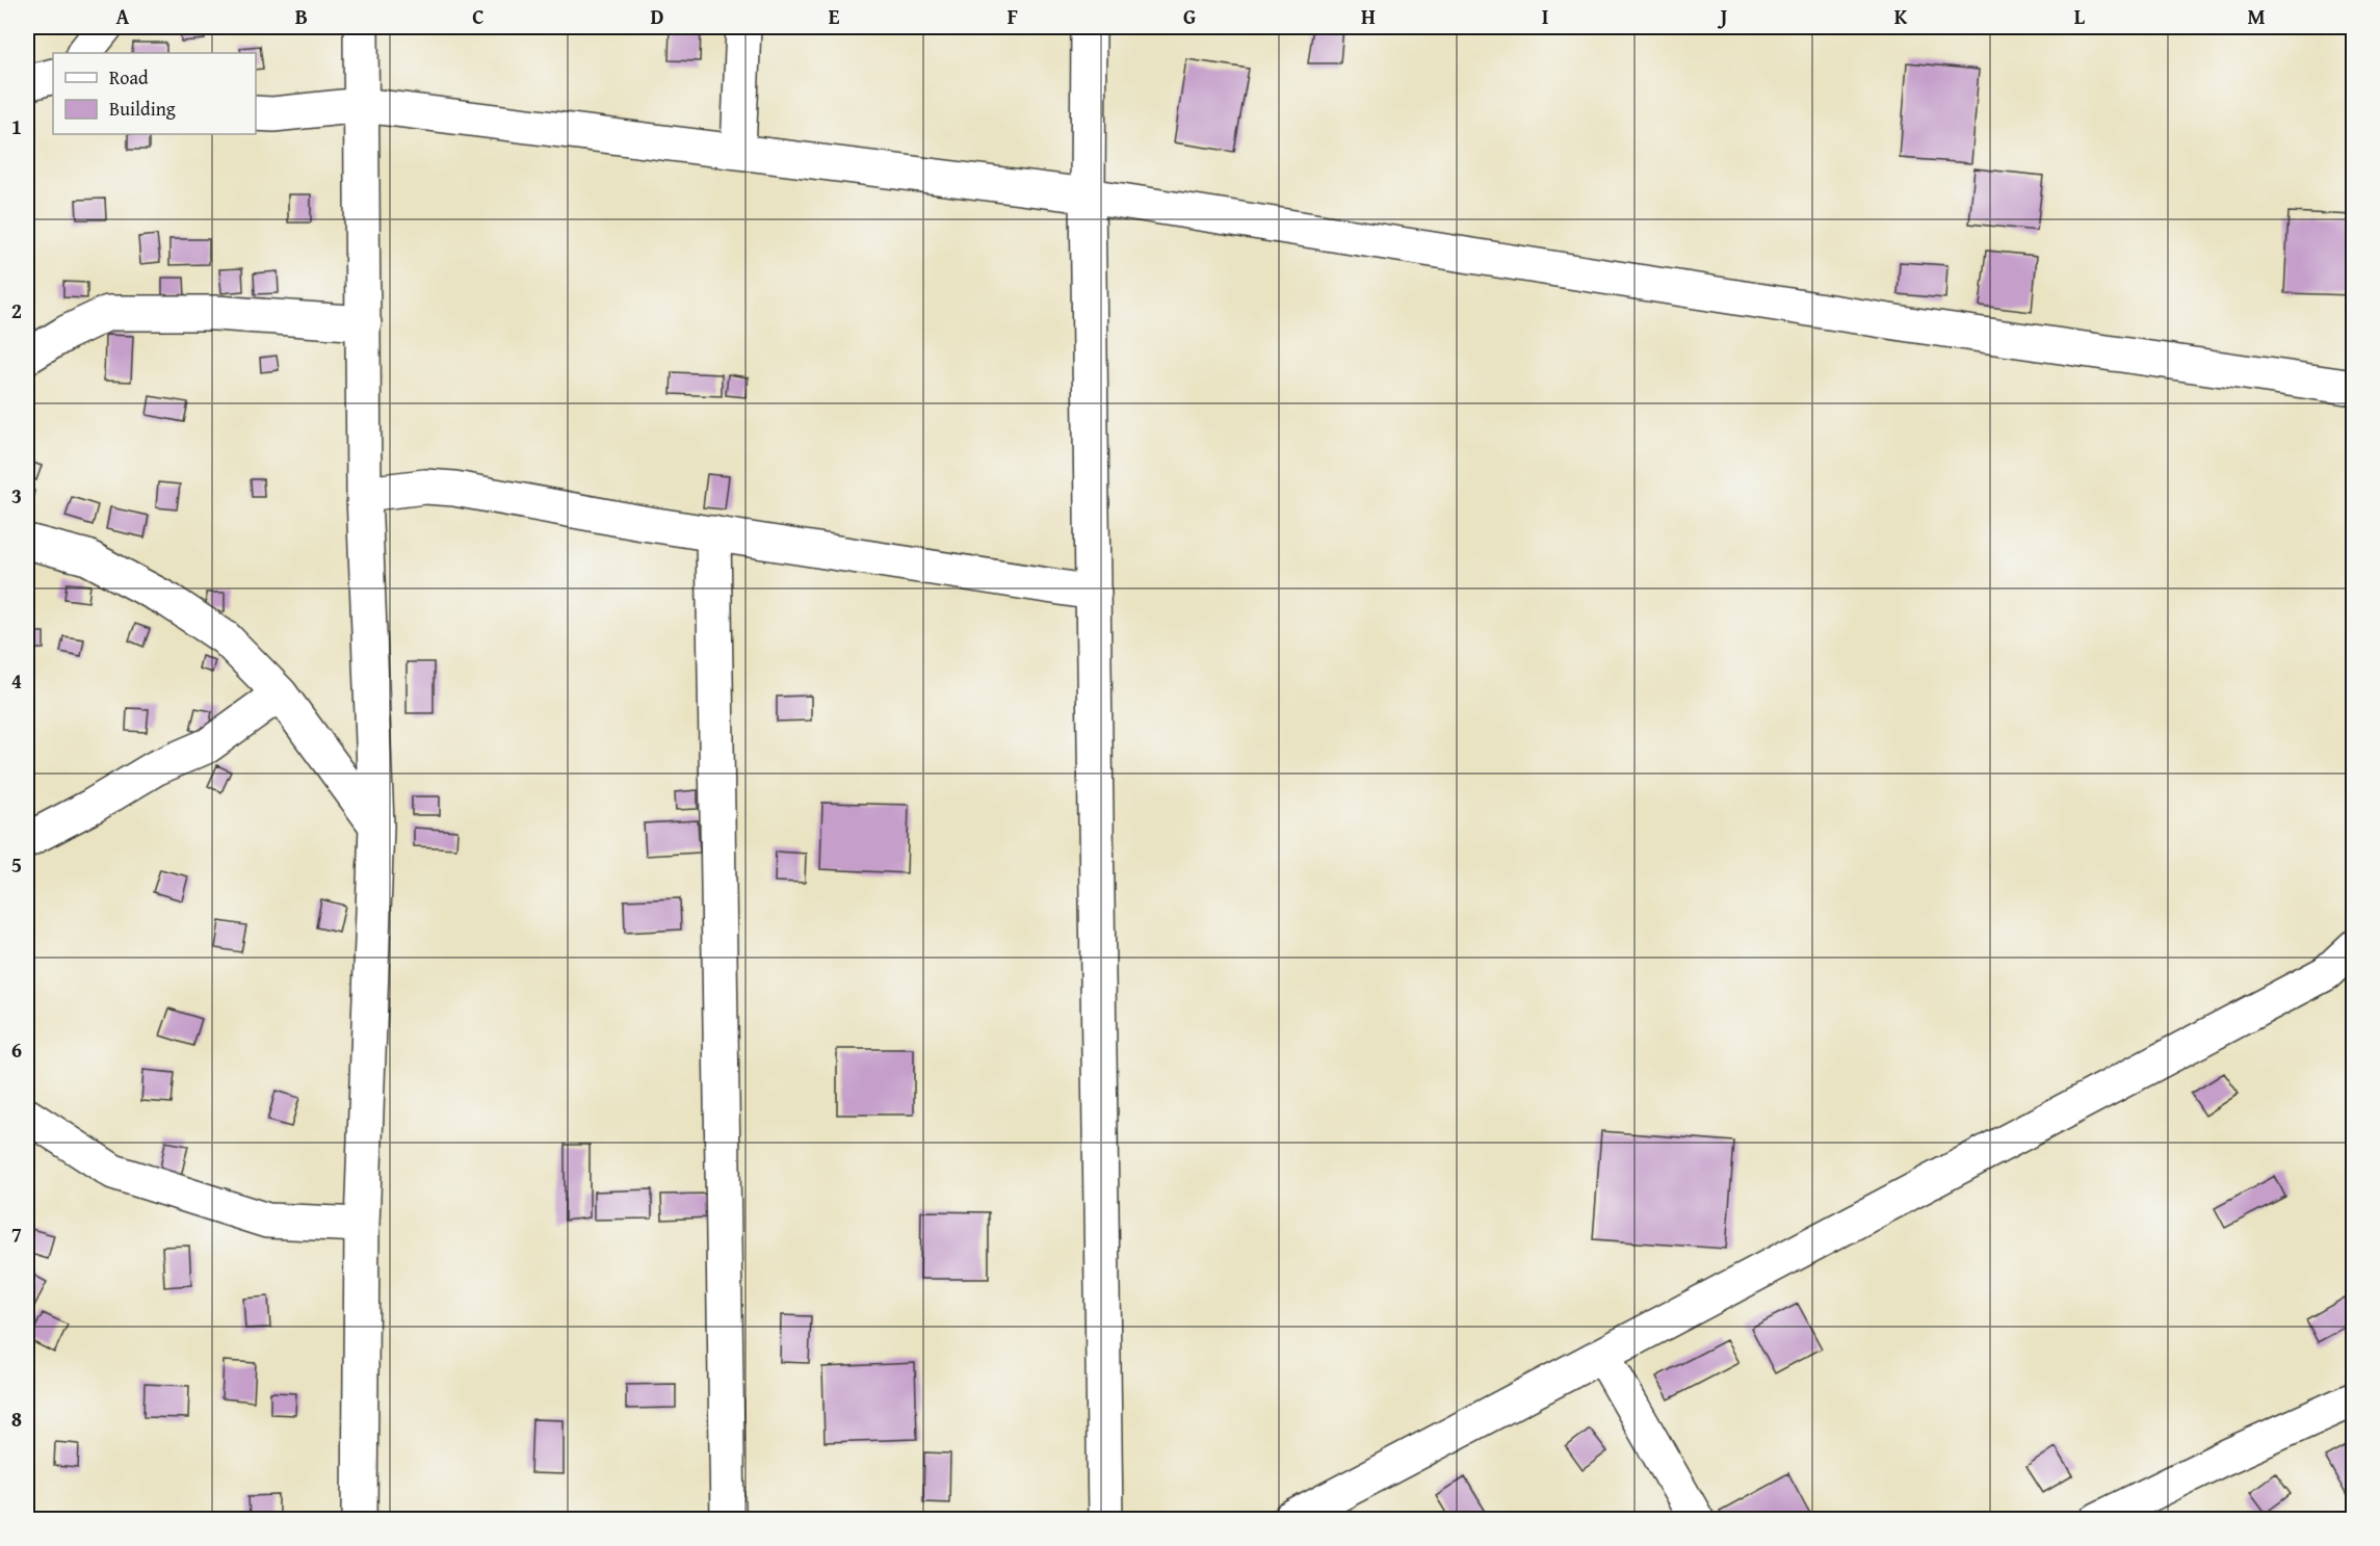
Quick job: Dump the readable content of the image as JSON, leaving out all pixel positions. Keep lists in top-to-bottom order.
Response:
{
  "legend": ["Road", "Building"],
  "grid": {
    "columns": [
      "A",
      "B",
      "C",
      "D",
      "E",
      "F",
      "G",
      "H",
      "I",
      "J",
      "K",
      "L",
      "M"
    ],
    "rows": [
      "1",
      "2",
      "3",
      "4",
      "5",
      "6",
      "7",
      "8"
    ]
  }
}
